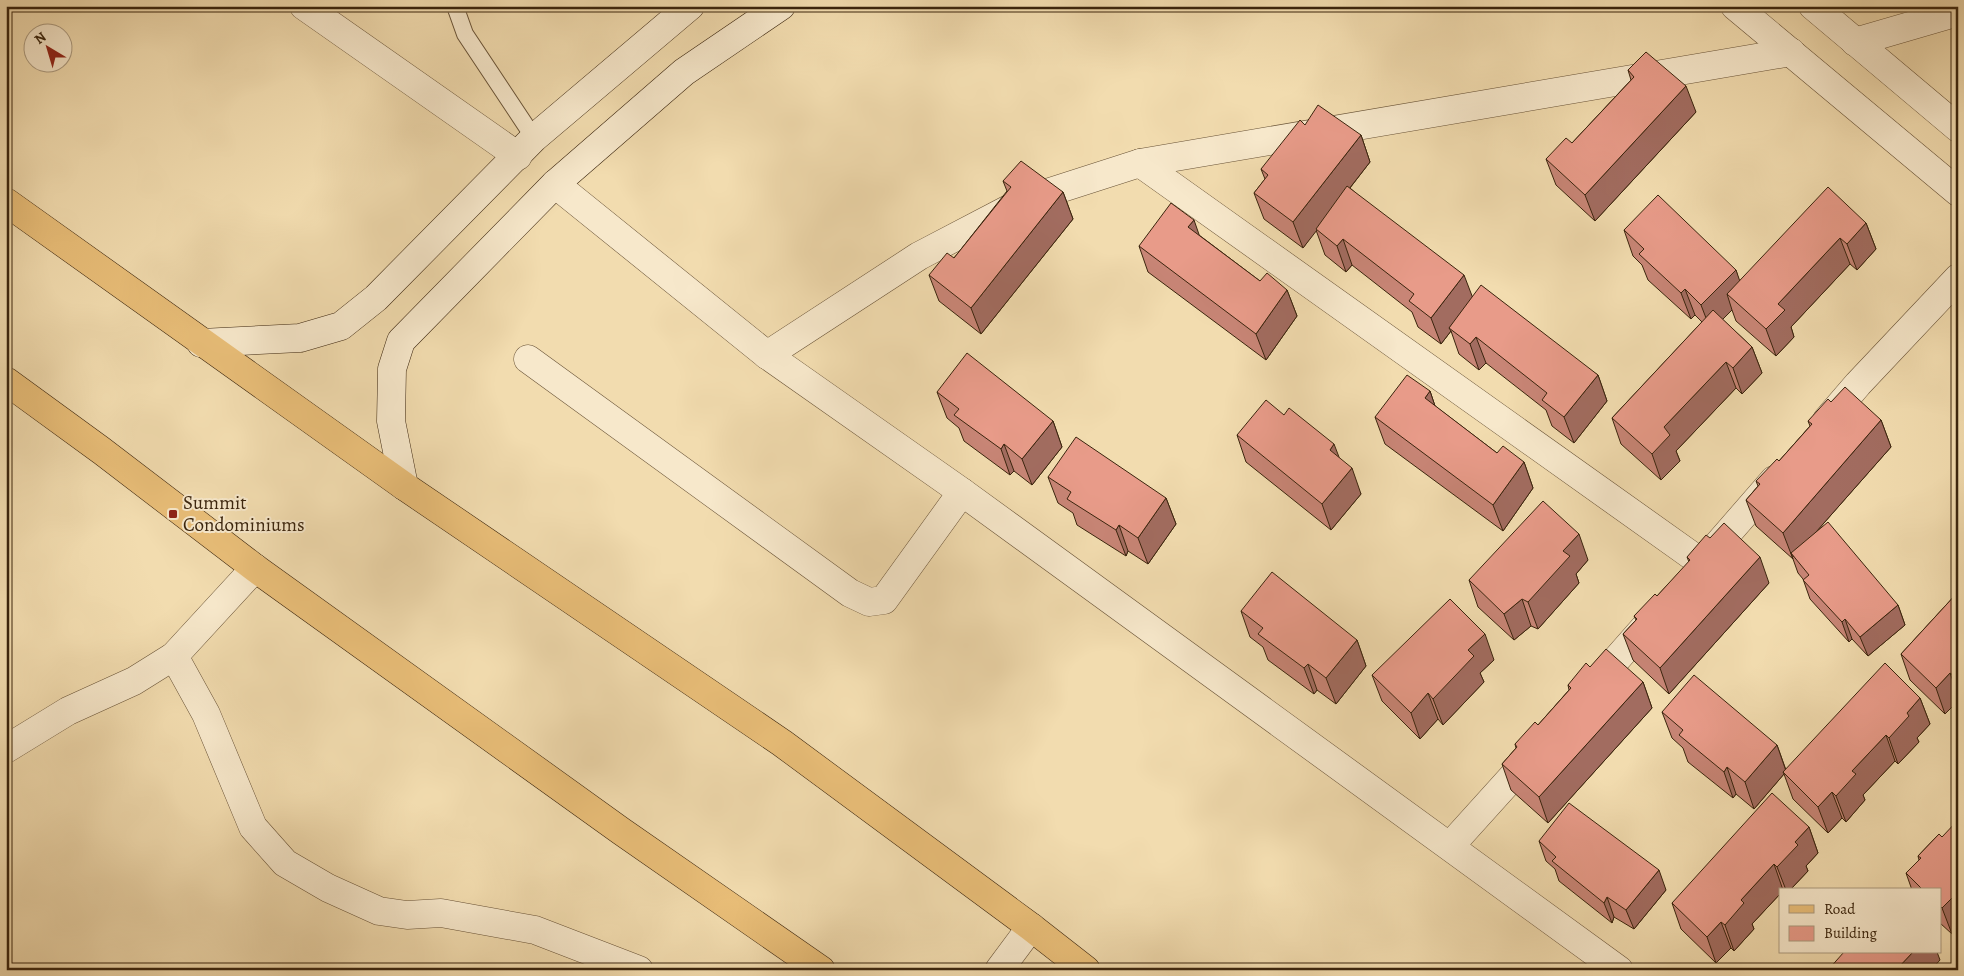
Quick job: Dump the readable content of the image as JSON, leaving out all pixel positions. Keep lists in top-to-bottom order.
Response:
{
  "places": {
    "transit": ["Summit Condominiums"]
  },
  "legend": ["Road", "Building"],
  "north": "top left"
}
